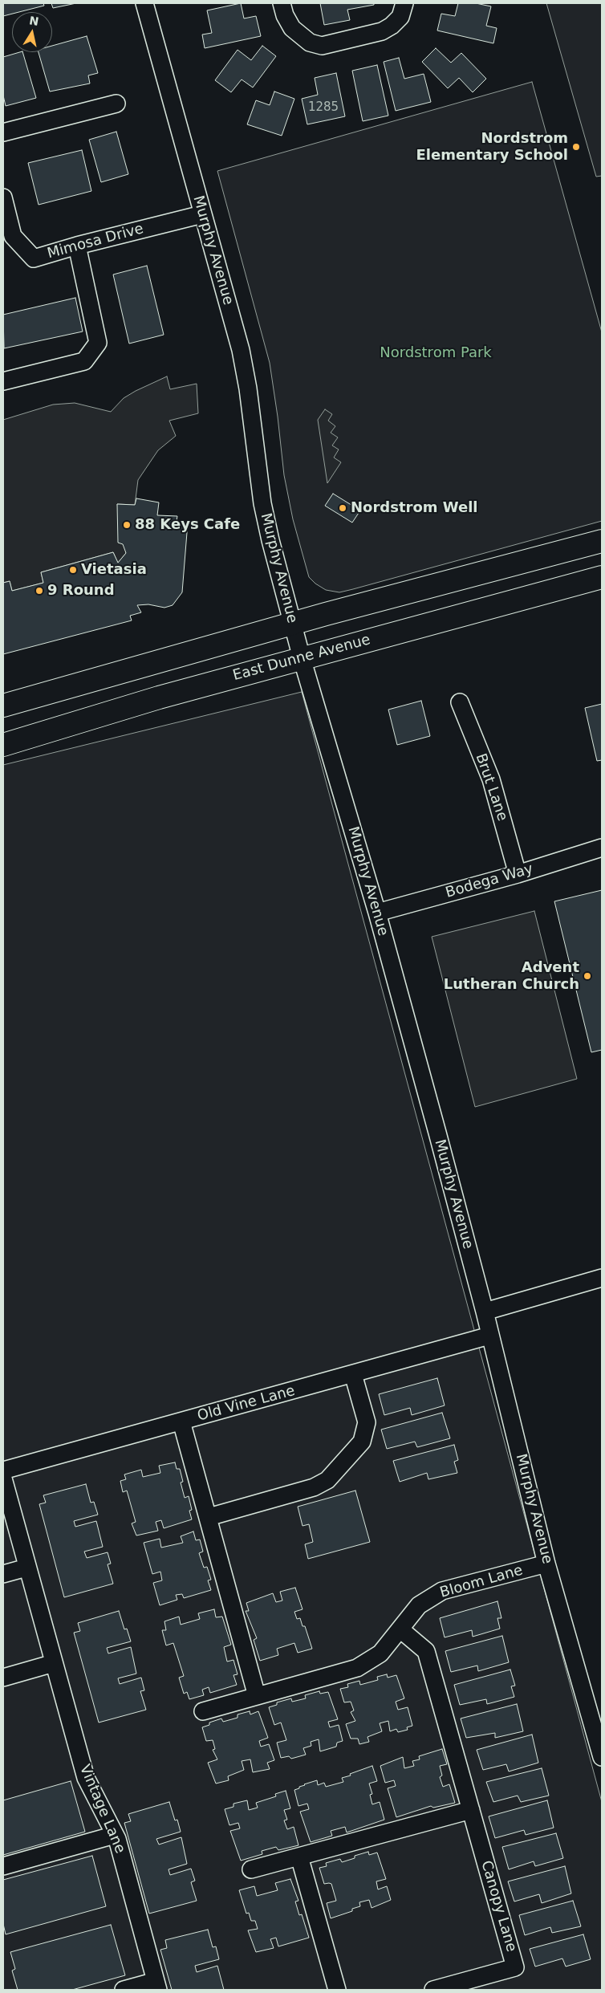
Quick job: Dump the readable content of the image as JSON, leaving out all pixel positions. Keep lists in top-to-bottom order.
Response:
{
  "streets": {
    "main road": ["East Dunne Avenue"],
    "street": [
      "Mimosa Drive",
      "Murphy Avenue",
      "Brut Lane",
      "Bodega Way",
      "Old Vine Lane",
      "Bloom Lane",
      "Vintage Lane",
      "Canopy Lane"
    ]
  },
  "crossings": [
    ["Mimosa Drive", "Murphy Avenue"],
    ["Murphy Avenue", "East Dunne Avenue"],
    ["Murphy Avenue", "Bodega Way"],
    ["Murphy Avenue", "Old Vine Lane"],
    ["Murphy Avenue", "Bloom Lane"],
    ["Brut Lane", "Bodega Way"],
    ["Bloom Lane", "Canopy Lane"]
  ],
  "parks": ["Nordstrom Park"],
  "places": [
    "Nordstrom Elementary School",
    "Nordstrom Well",
    "88 Keys Cafe",
    "Vietasia",
    "9 Round",
    "Advent Lutheran Church"
  ],
  "house_numbers": ["1285"],
  "north": "top"
}
